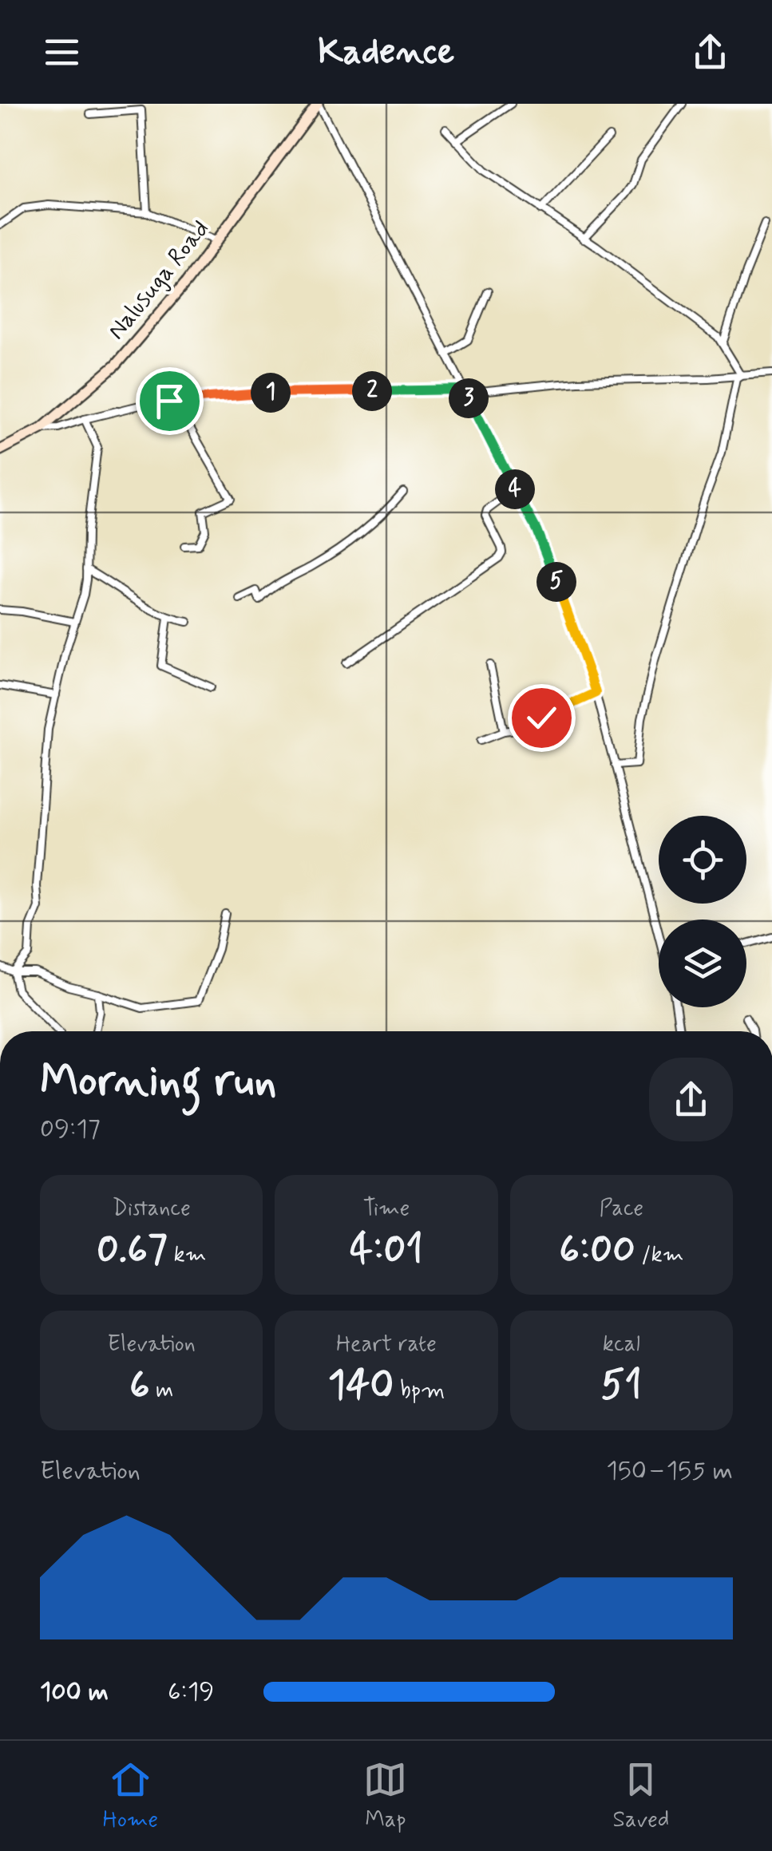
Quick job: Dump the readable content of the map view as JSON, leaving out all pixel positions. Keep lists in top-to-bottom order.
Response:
{
  "streets": {
    "street": ["Nalusuga Road"]
  },
  "page": {
    "header": "Kadence",
    "pins": [
      "2",
      "1",
      "3",
      "4",
      "5"
    ],
    "heading": ["Morning run", "09:17"],
    "stats": [
      ["Distance", "0.67 km"],
      ["Time", "4:01"],
      ["Pace", "6:00 /km"],
      ["Elevation", "6 m"],
      ["Heart rate", "140 bpm"],
      ["kcal", "51"]
    ],
    "chart": ["Elevation", "150–155 m"],
    "list": [
      {
        "name": "100 m",
        "note": "6:19"
      }
    ],
    "tabs": ["Home", "Map", "Saved"]
  }
}
